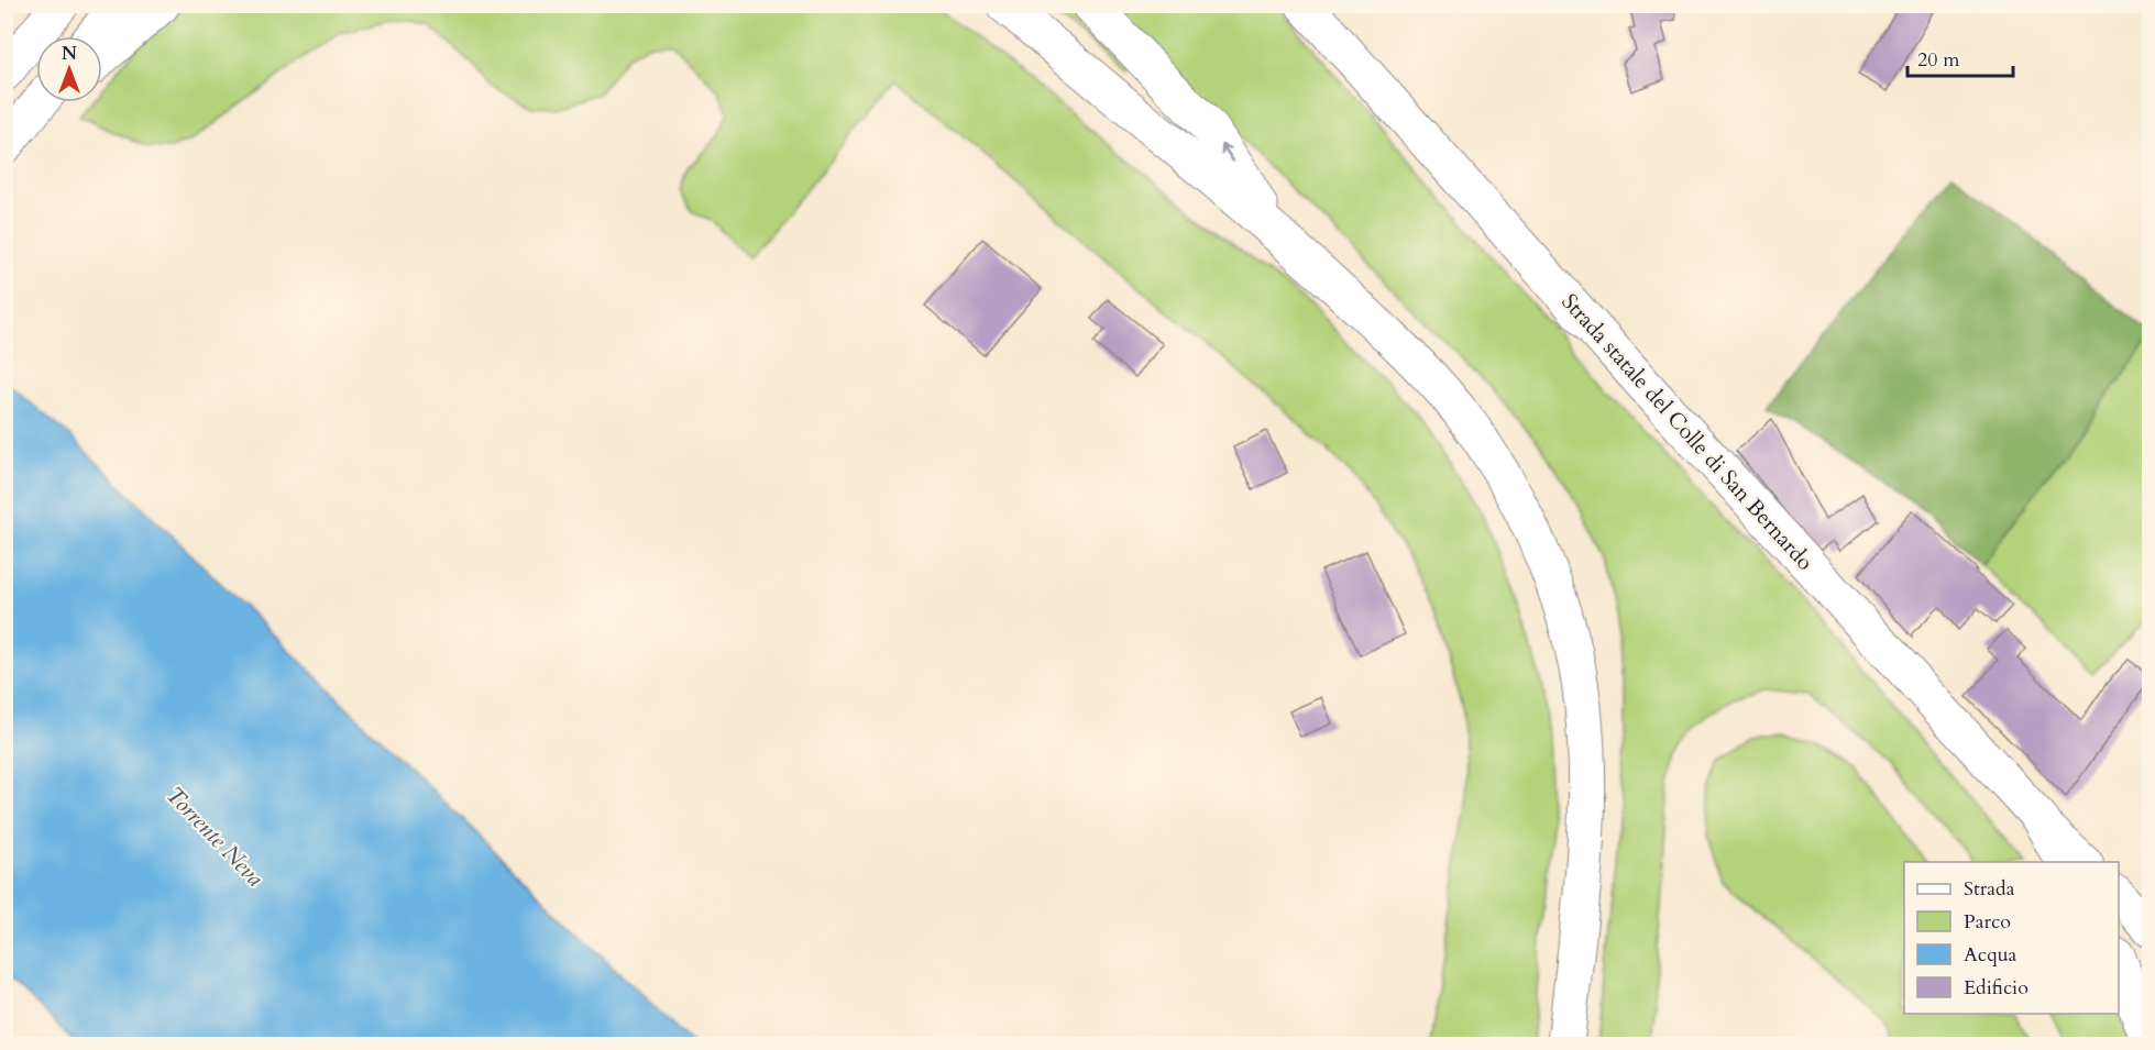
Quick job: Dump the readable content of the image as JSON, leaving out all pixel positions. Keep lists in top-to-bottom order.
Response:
{
  "streets": {
    "main road": ["Strada statale del Colle di San Bernardo"]
  },
  "water": ["Torrente Neva"],
  "legend": [
    "Strada",
    "Parco",
    "Acqua",
    "Edificio"
  ],
  "scale_bar": "20 m",
  "north": "top"
}
